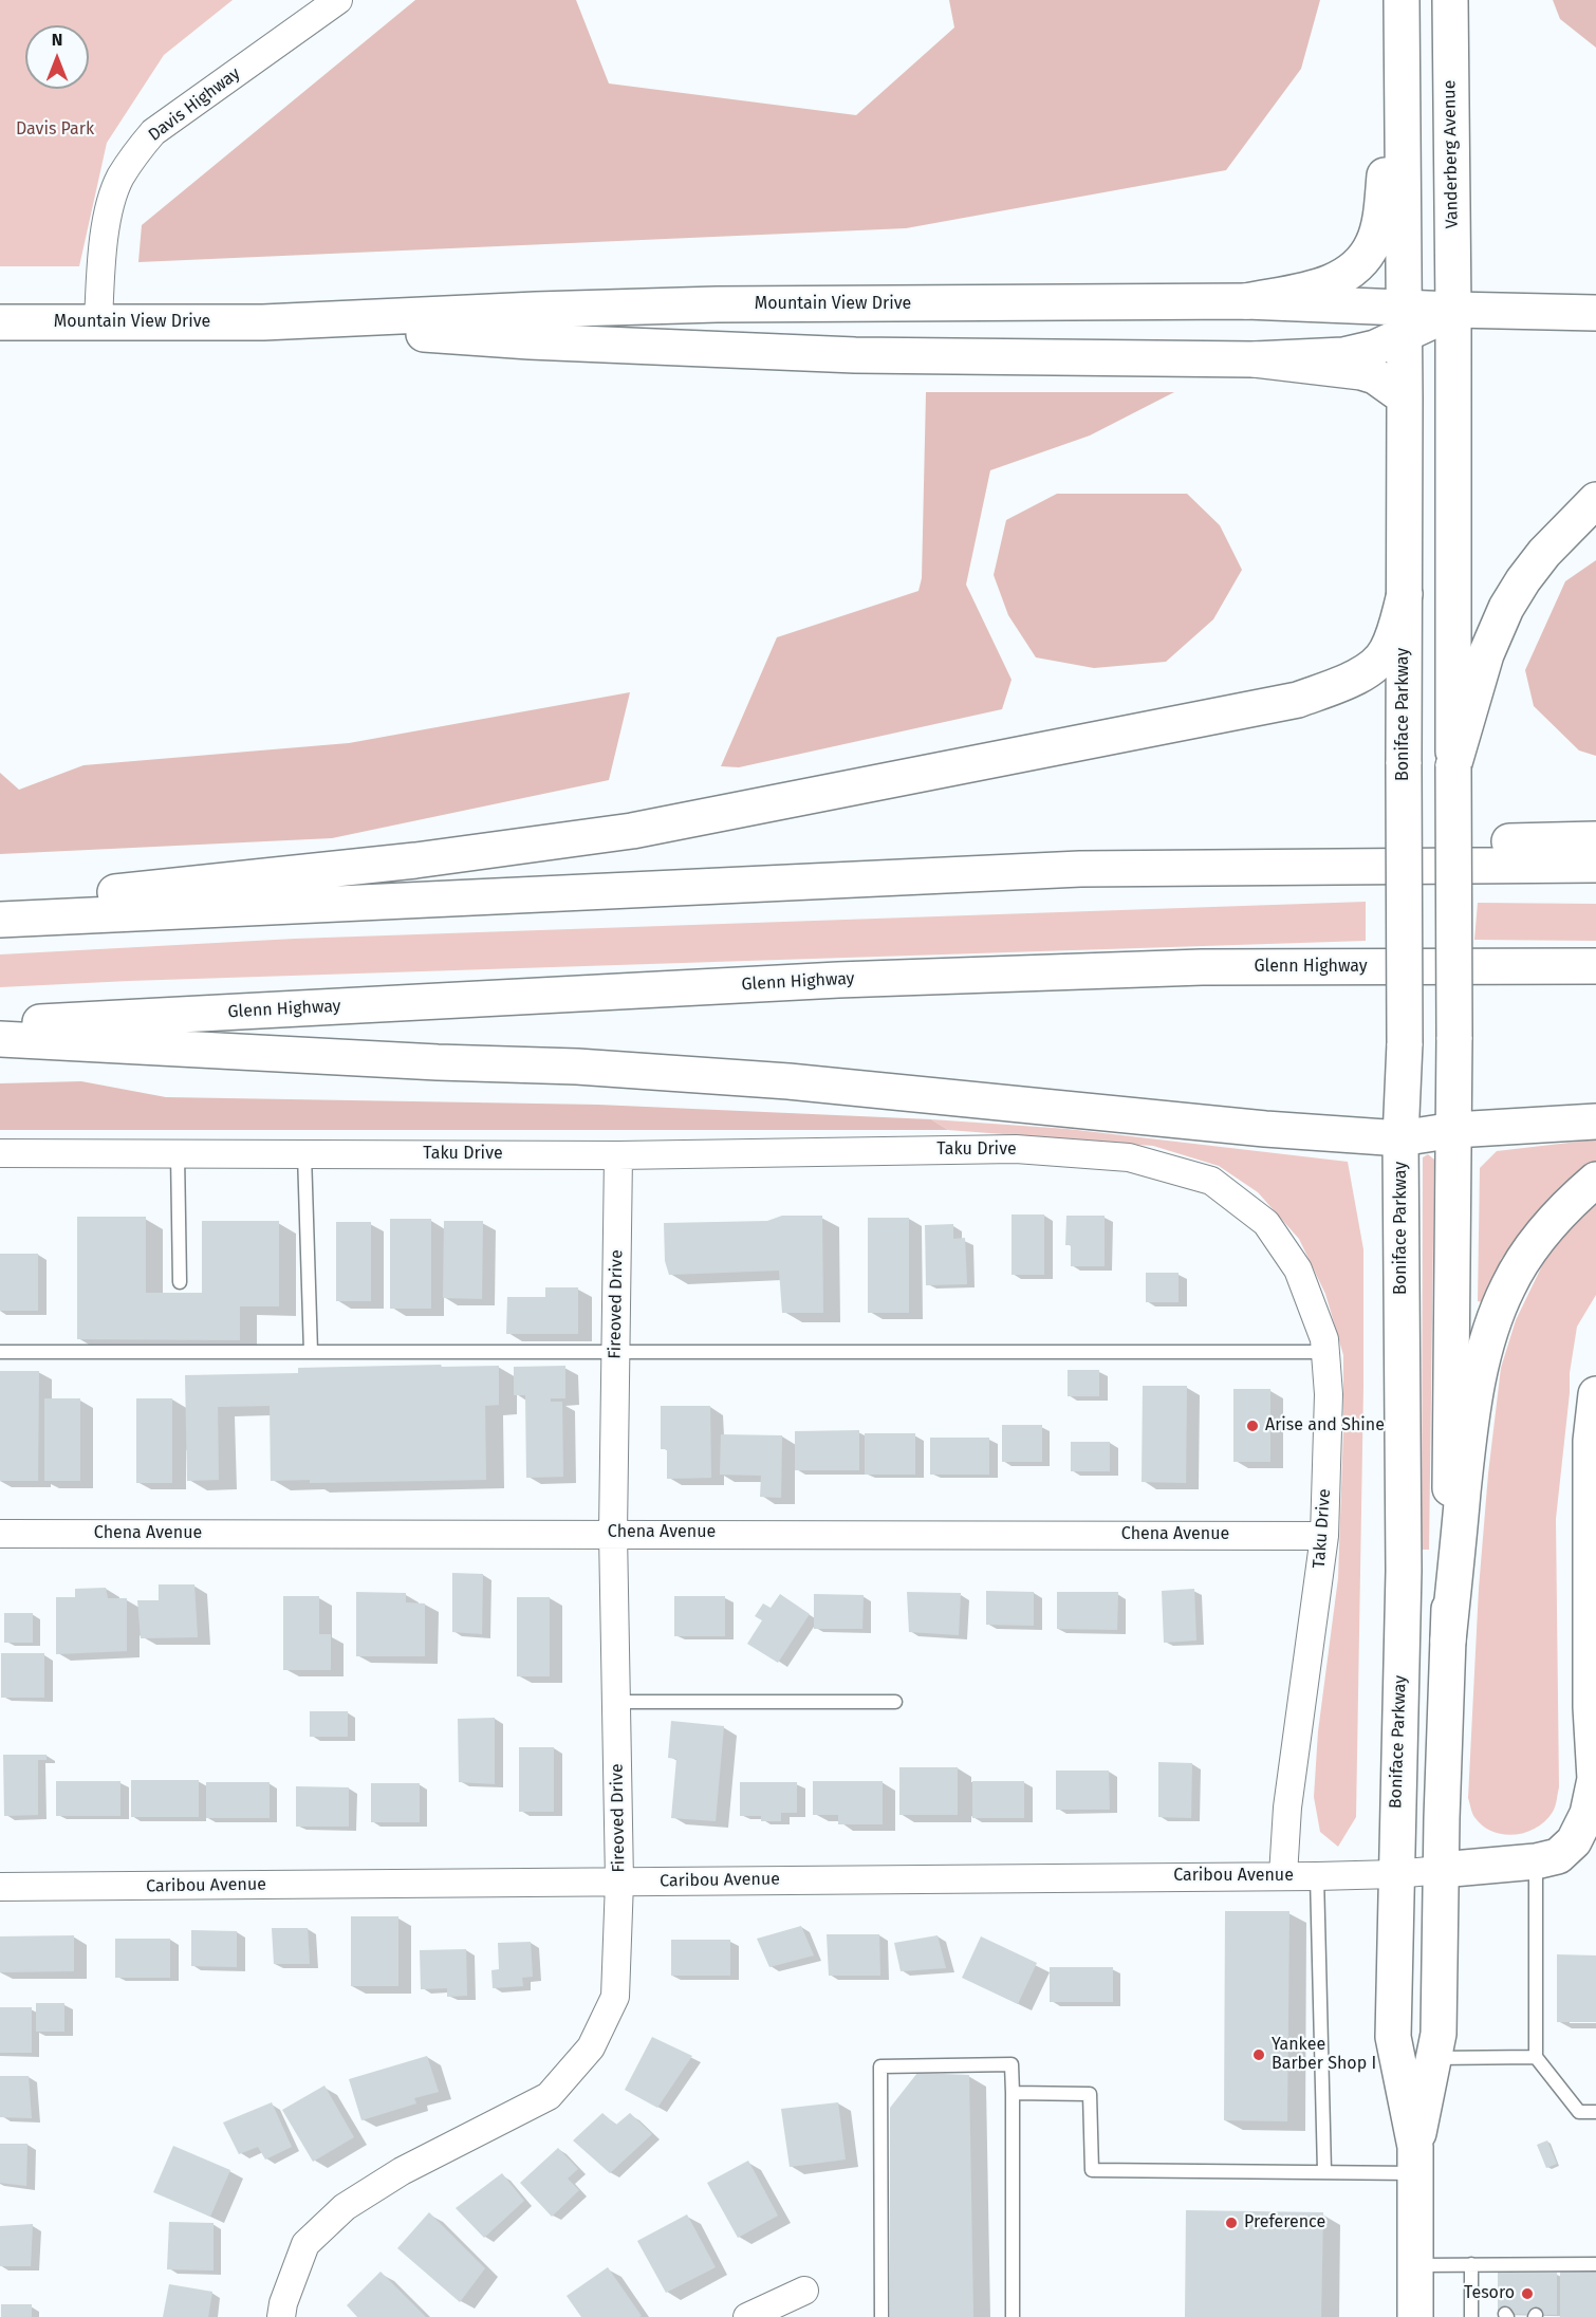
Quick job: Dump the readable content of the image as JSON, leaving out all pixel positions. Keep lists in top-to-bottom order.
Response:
{
  "streets": {
    "main road": [
      "Vanderberg Avenue",
      "Mountain View Drive",
      "Boniface Parkway",
      "Glenn Highway"
    ],
    "street": [
      "Davis Highway",
      "Taku Drive",
      "Fireoved Drive",
      "Chena Avenue",
      "Caribou Avenue"
    ]
  },
  "crossings": [
    ["Davis Highway", "Mountain View Drive"],
    ["Vanderberg Avenue", "Boniface Parkway"],
    ["Mountain View Drive", "Boniface Parkway"],
    ["Boniface Parkway", "Caribou Avenue"],
    ["Taku Drive", "Fireoved Drive"],
    ["Taku Drive", "Chena Avenue"],
    ["Taku Drive", "Caribou Avenue"],
    ["Fireoved Drive", "Chena Avenue"],
    ["Fireoved Drive", "Caribou Avenue"]
  ],
  "parks": ["Davis Park"],
  "places": [
    "Arise and Shine",
    "Yankee Barber Shop I",
    "Preference",
    "Tesoro"
  ],
  "north": "top"
}
